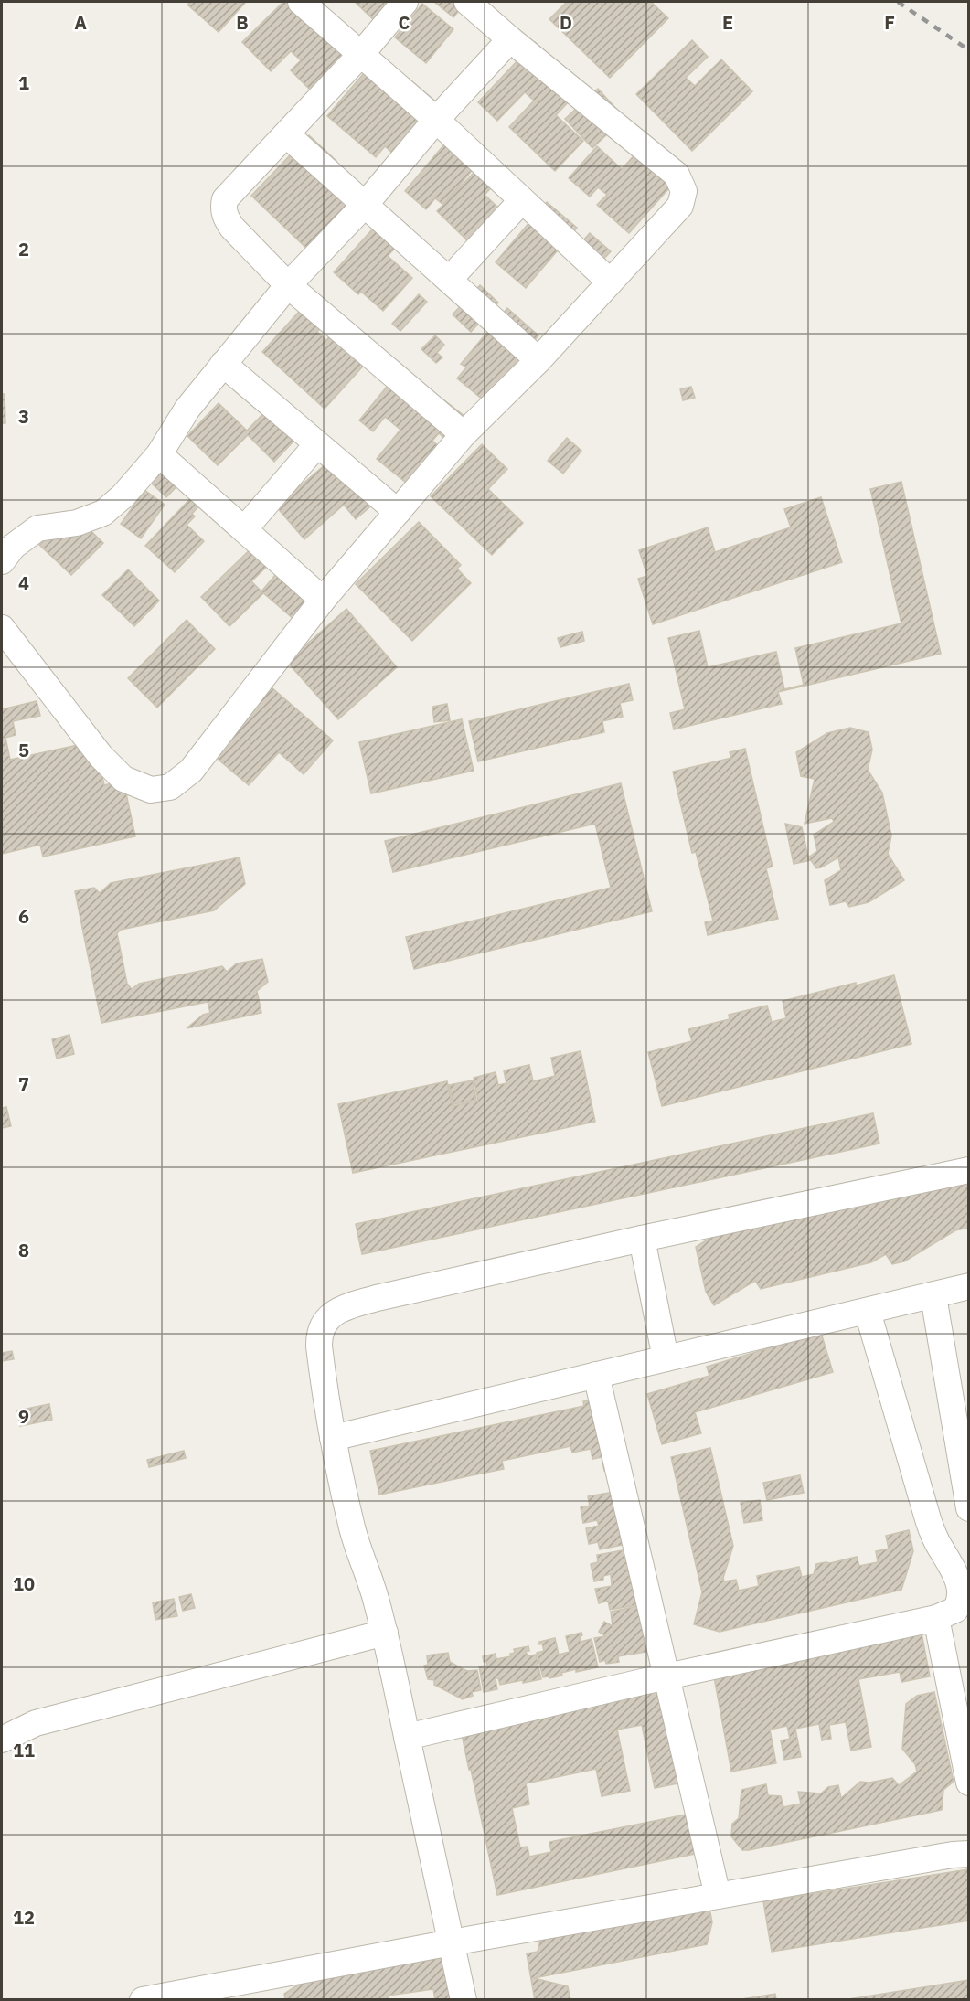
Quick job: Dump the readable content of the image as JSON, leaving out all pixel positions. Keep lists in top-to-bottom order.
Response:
{
  "grid": {
    "columns": [
      "A",
      "B",
      "C",
      "D",
      "E",
      "F"
    ],
    "rows": [
      "1",
      "2",
      "3",
      "4",
      "5",
      "6",
      "7",
      "8",
      "9",
      "10",
      "11",
      "12"
    ]
  }
}
